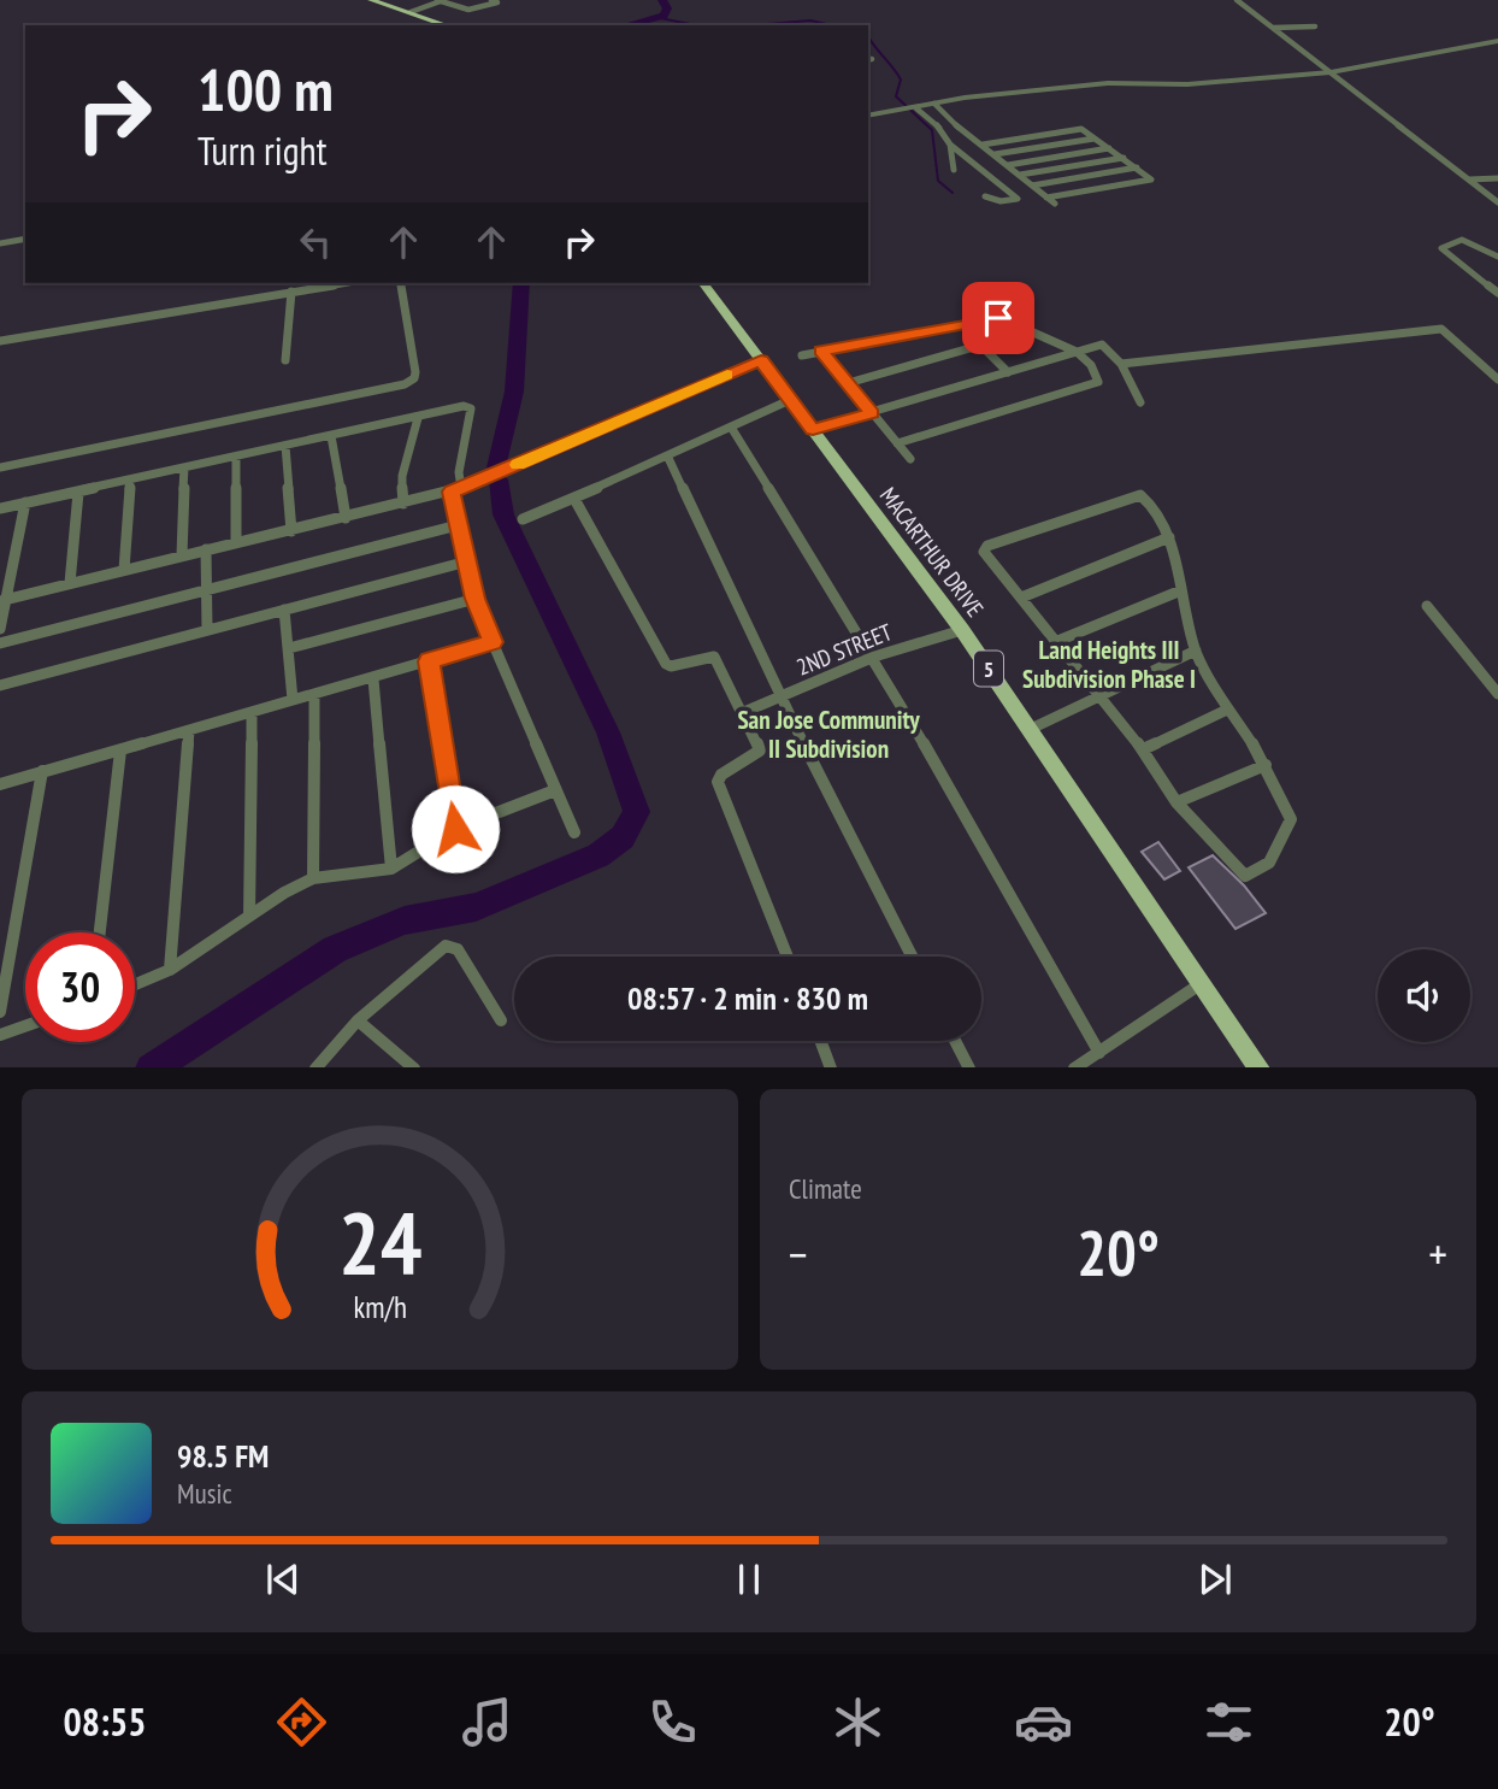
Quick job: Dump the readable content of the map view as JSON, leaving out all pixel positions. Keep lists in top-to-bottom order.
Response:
{
  "streets": {
    "main road": ["MACARTHUR DRIVE", "5"],
    "street": ["2ND STREET"]
  },
  "crossings": [
    ["MACARTHUR DRIVE", "2ND STREET"]
  ],
  "districts": ["Land Heights III Subdivision Phase I", "San Jose Community II Subdivision"],
  "page": {
    "turn": ["100 m", "Turn right"],
    "limit": "30",
    "trip": "08:57 · 2 min · 830 m",
    "tile": "Climate",
    "heat": ["−", "20°", "+"],
    "song": ["98.5 FM", "Music"],
    "tabs": ["08:55", "20°"],
    "gauge": ["24", "km/h"]
  }
}
